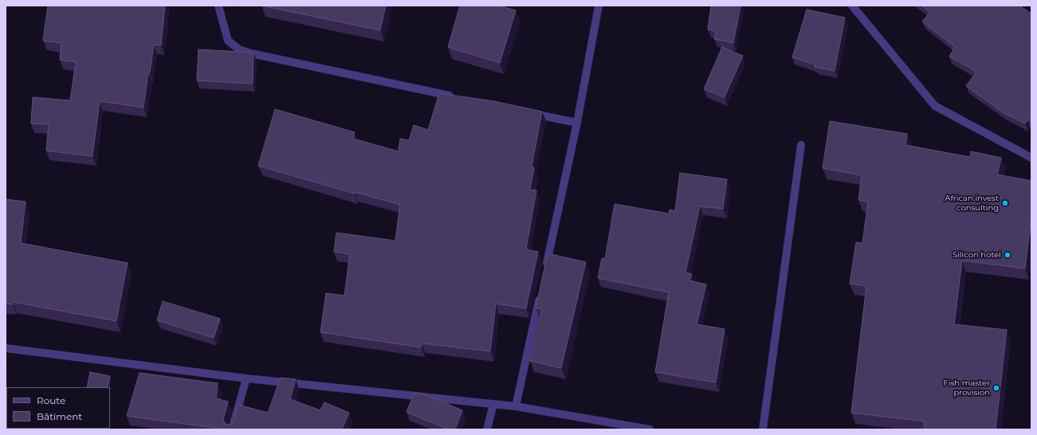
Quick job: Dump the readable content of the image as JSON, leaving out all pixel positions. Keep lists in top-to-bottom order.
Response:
{
  "places": ["African invest consulting", "Silicon hotel", "Fish master provision"],
  "legend": ["Route", "Bâtiment"]
}
